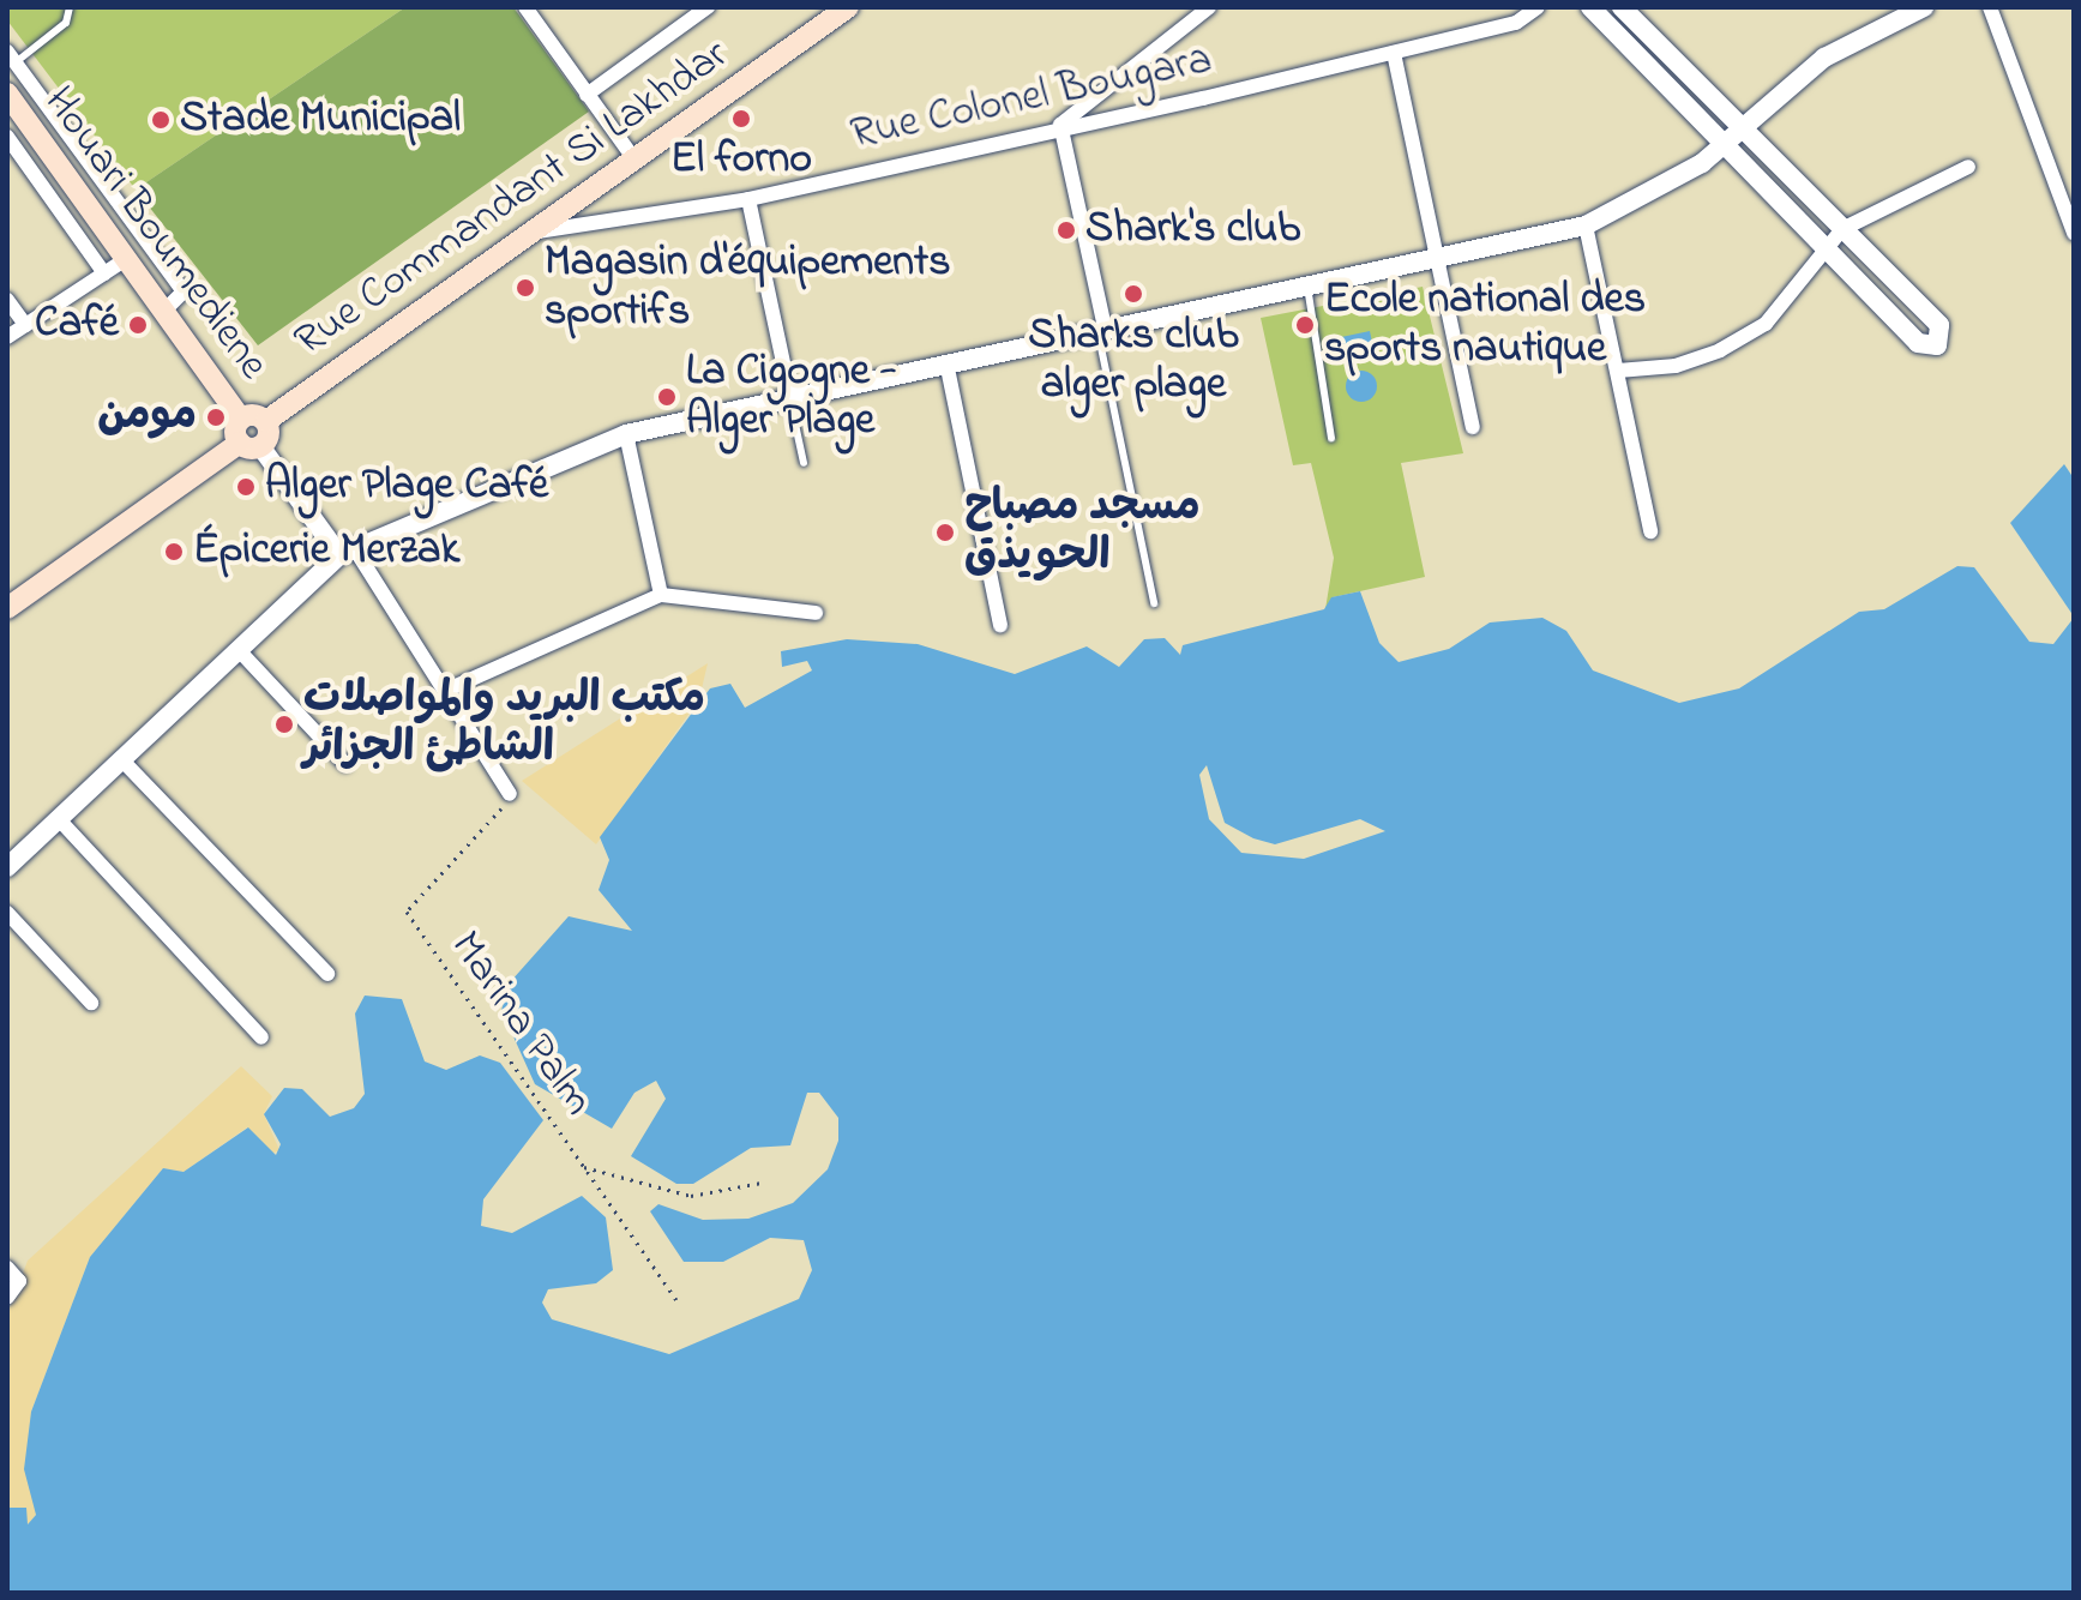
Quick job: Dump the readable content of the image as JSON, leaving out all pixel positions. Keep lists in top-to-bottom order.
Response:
{
  "streets": {
    "main road": ["Rue Commandant Si Lakhdar", "Houari Boumediene"],
    "street": ["Rue Colonel Bougara"],
    "path": ["Marina Palm"]
  },
  "crossings": [
    ["Rue Colonel Bougara", "Rue Commandant Si Lakhdar"]
  ],
  "places": [
    "El forno",
    "Stade Municipal",
    "Shark's club",
    "Magasin d'équipements sportifs",
    "Sharks club alger plage",
    "Café",
    "Ecole national des sports nautique",
    "La Cigogne - Alger Plage",
    "مومن",
    "Alger Plage Café",
    "مسجد مصباح الحويذق",
    "Épicerie Merzak",
    "مكتب البريد والمواصلات الشاطئ الجزائر"
  ]
}
